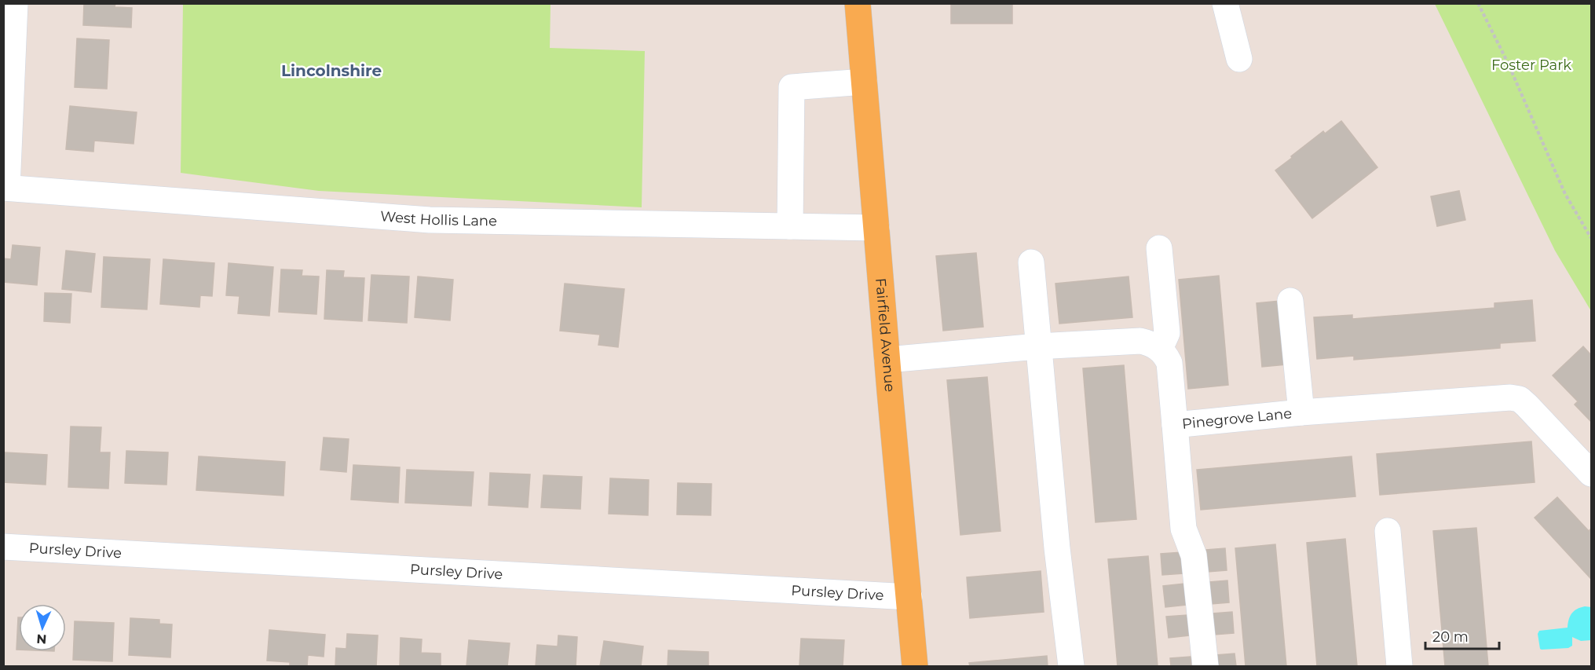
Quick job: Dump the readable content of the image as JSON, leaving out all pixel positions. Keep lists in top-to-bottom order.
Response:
{
  "streets": {
    "main road": ["Fairfield Avenue"],
    "street": ["West Hollis Lane", "Pinegrove Lane", "Pursley Drive"]
  },
  "crossings": [
    ["West Hollis Lane", "Fairfield Avenue"],
    ["Fairfield Avenue", "Pursley Drive"]
  ],
  "districts": ["Lincolnshire"],
  "parks": ["Foster Park"],
  "scale_bar": "20 m",
  "north": "bottom"
}
